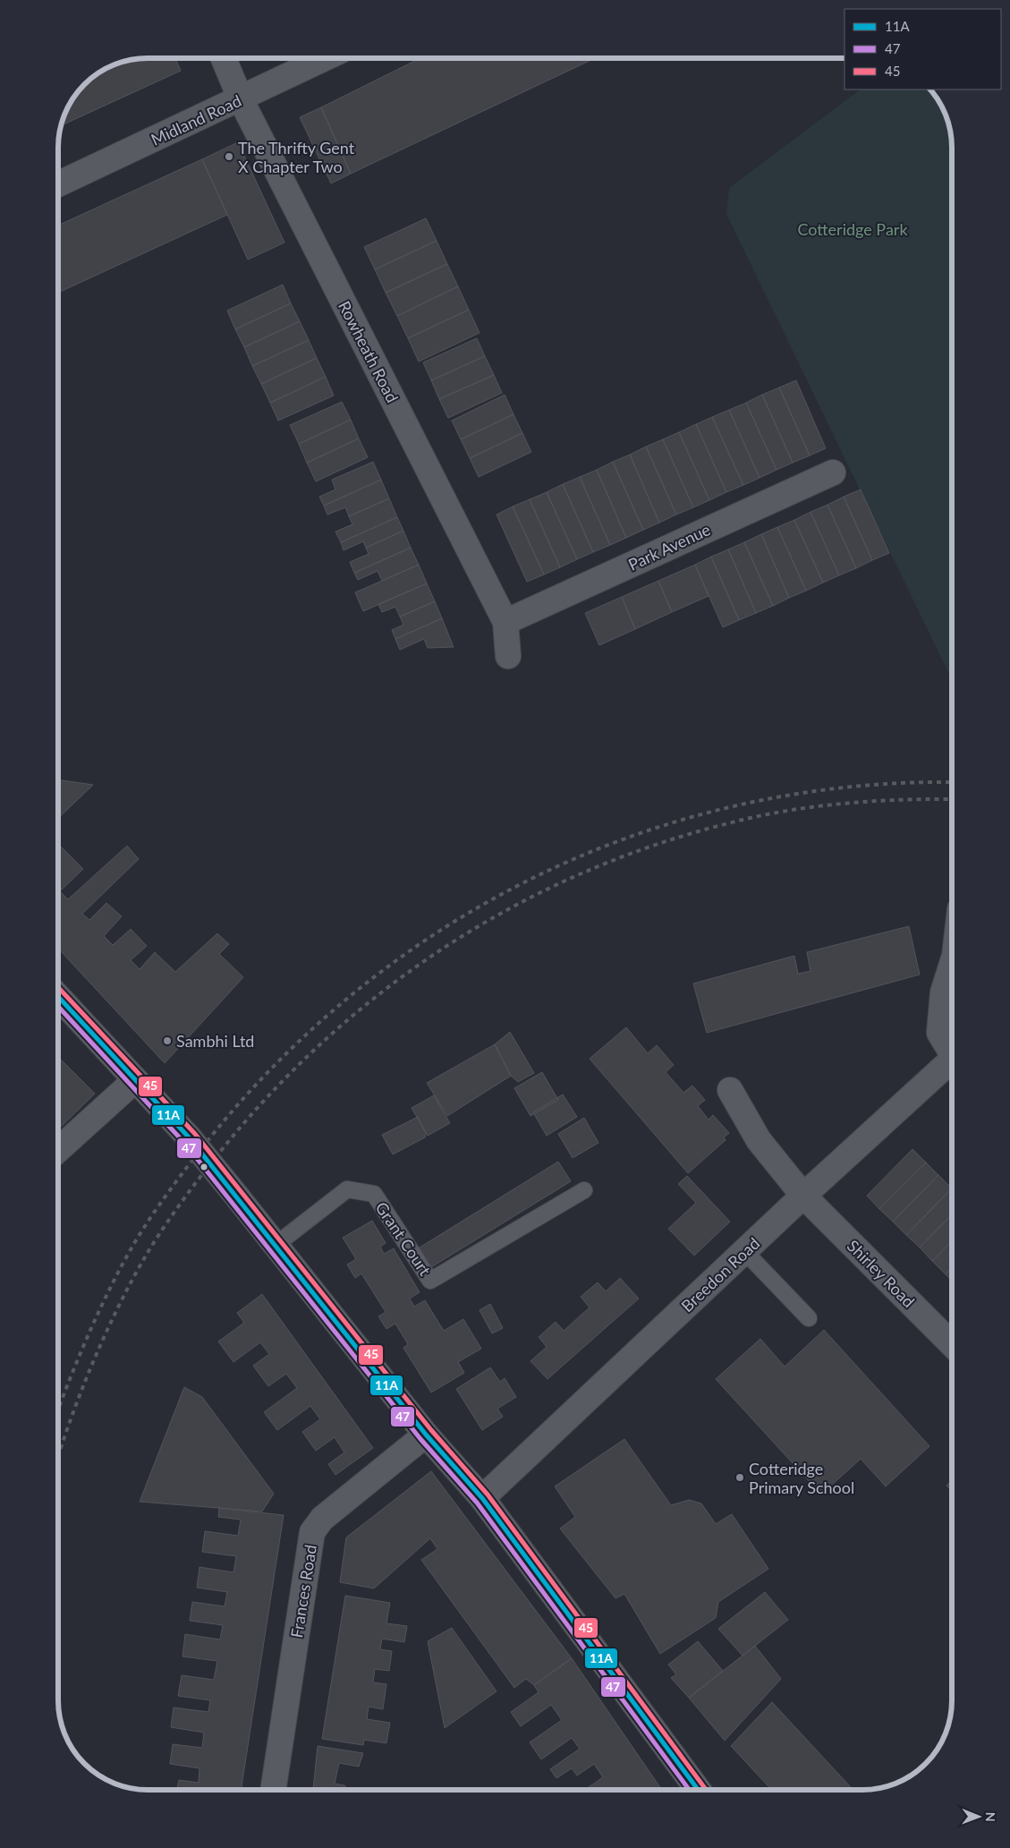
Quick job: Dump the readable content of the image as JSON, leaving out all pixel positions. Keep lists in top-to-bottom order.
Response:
{
  "streets": {
    "street": [
      "Midland Road",
      "Rowheath Road",
      "Park Avenue",
      "Shirley Road",
      "Breedon Road",
      "Frances Road"
    ],
    "lane": ["Grant Court"]
  },
  "crossings": [
    ["Midland Road", "Rowheath Road"],
    ["Rowheath Road", "Park Avenue"],
    ["Shirley Road", "Breedon Road"]
  ],
  "parks": ["Cotteridge Park"],
  "places": ["The Thrifty Gent X Chapter Two", "Sambhi Ltd", "Cotteridge Primary School"],
  "lines": ["transit line 45", "transit line 11A", "transit line 47"],
  "legend": ["11A", "47", "45"],
  "north": "right"
}
